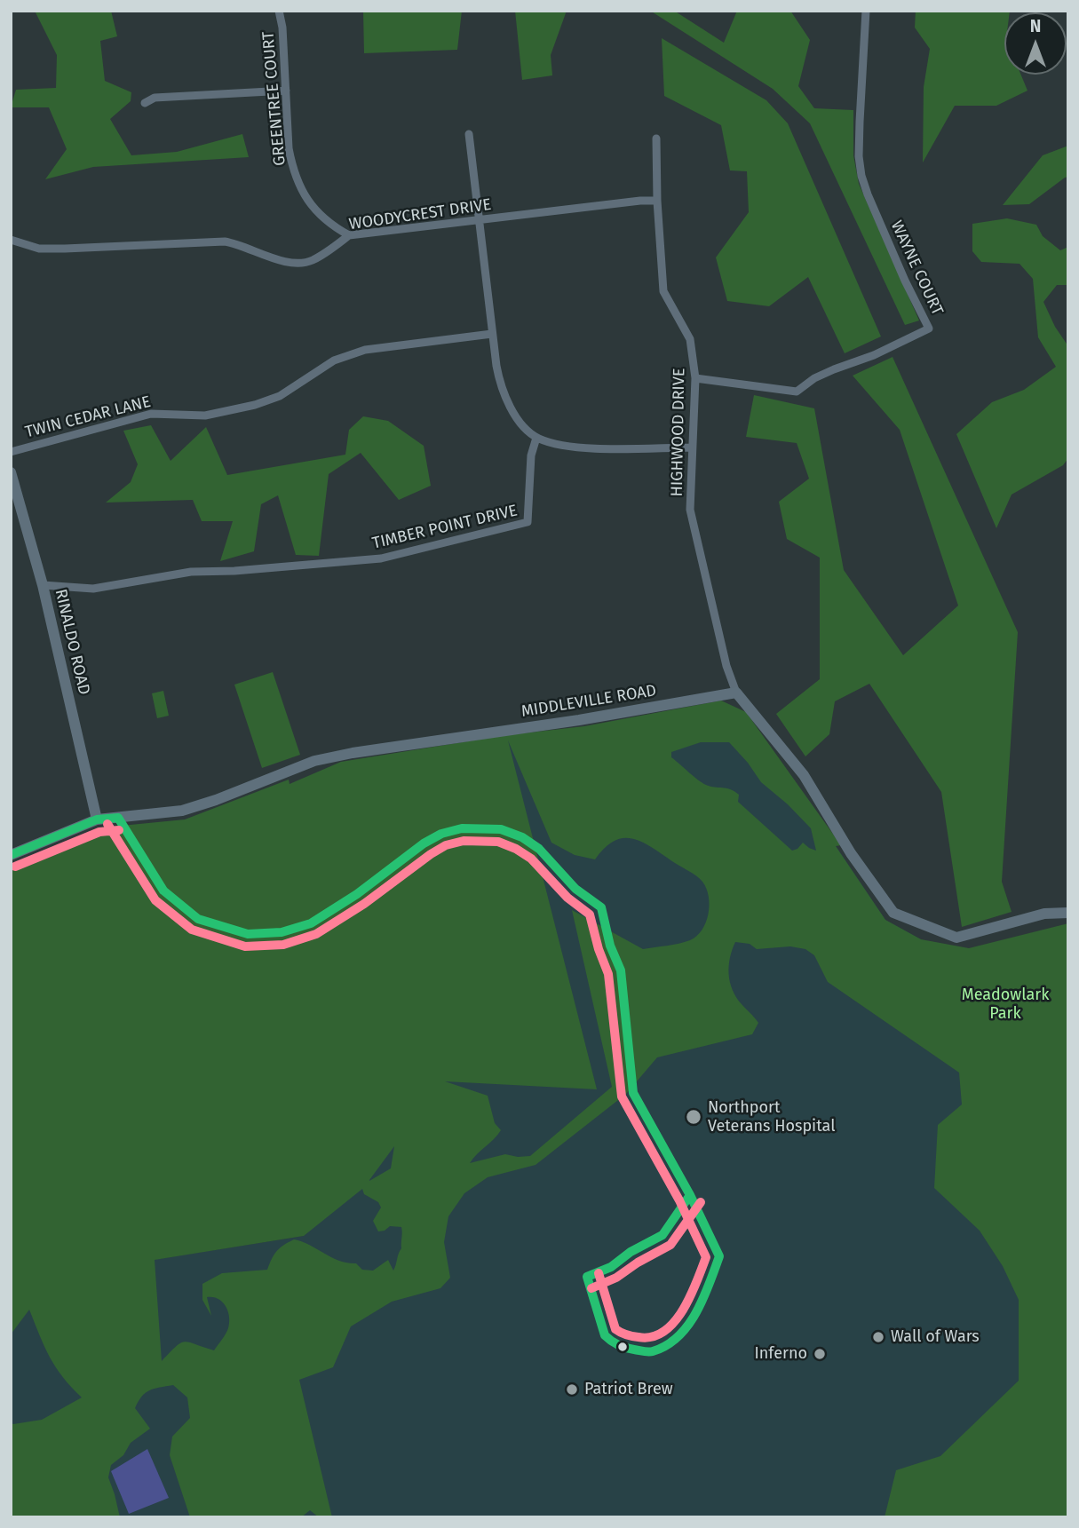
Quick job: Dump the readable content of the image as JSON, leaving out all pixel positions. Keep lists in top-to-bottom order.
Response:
{
  "streets": {
    "street": [
      "GREENTREE COURT",
      "WOODYCREST DRIVE",
      "WAYNE COURT",
      "TWIN CEDAR LANE",
      "HIGHWOOD DRIVE",
      "TIMBER POINT DRIVE",
      "RINALDO ROAD",
      "MIDDLEVILLE ROAD"
    ]
  },
  "crossings": [
    ["GREENTREE COURT", "WOODYCREST DRIVE"],
    ["WOODYCREST DRIVE", "HIGHWOOD DRIVE"],
    ["WAYNE COURT", "HIGHWOOD DRIVE"],
    ["HIGHWOOD DRIVE", "MIDDLEVILLE ROAD"],
    ["TIMBER POINT DRIVE", "RINALDO ROAD"],
    ["RINALDO ROAD", "MIDDLEVILLE ROAD"]
  ],
  "parks": ["Meadowlark Park"],
  "places": [
    "Northport Veterans Hospital",
    "Wall of Wars",
    "Inferno",
    "Patriot Brew"
  ],
  "north": "top"
}
